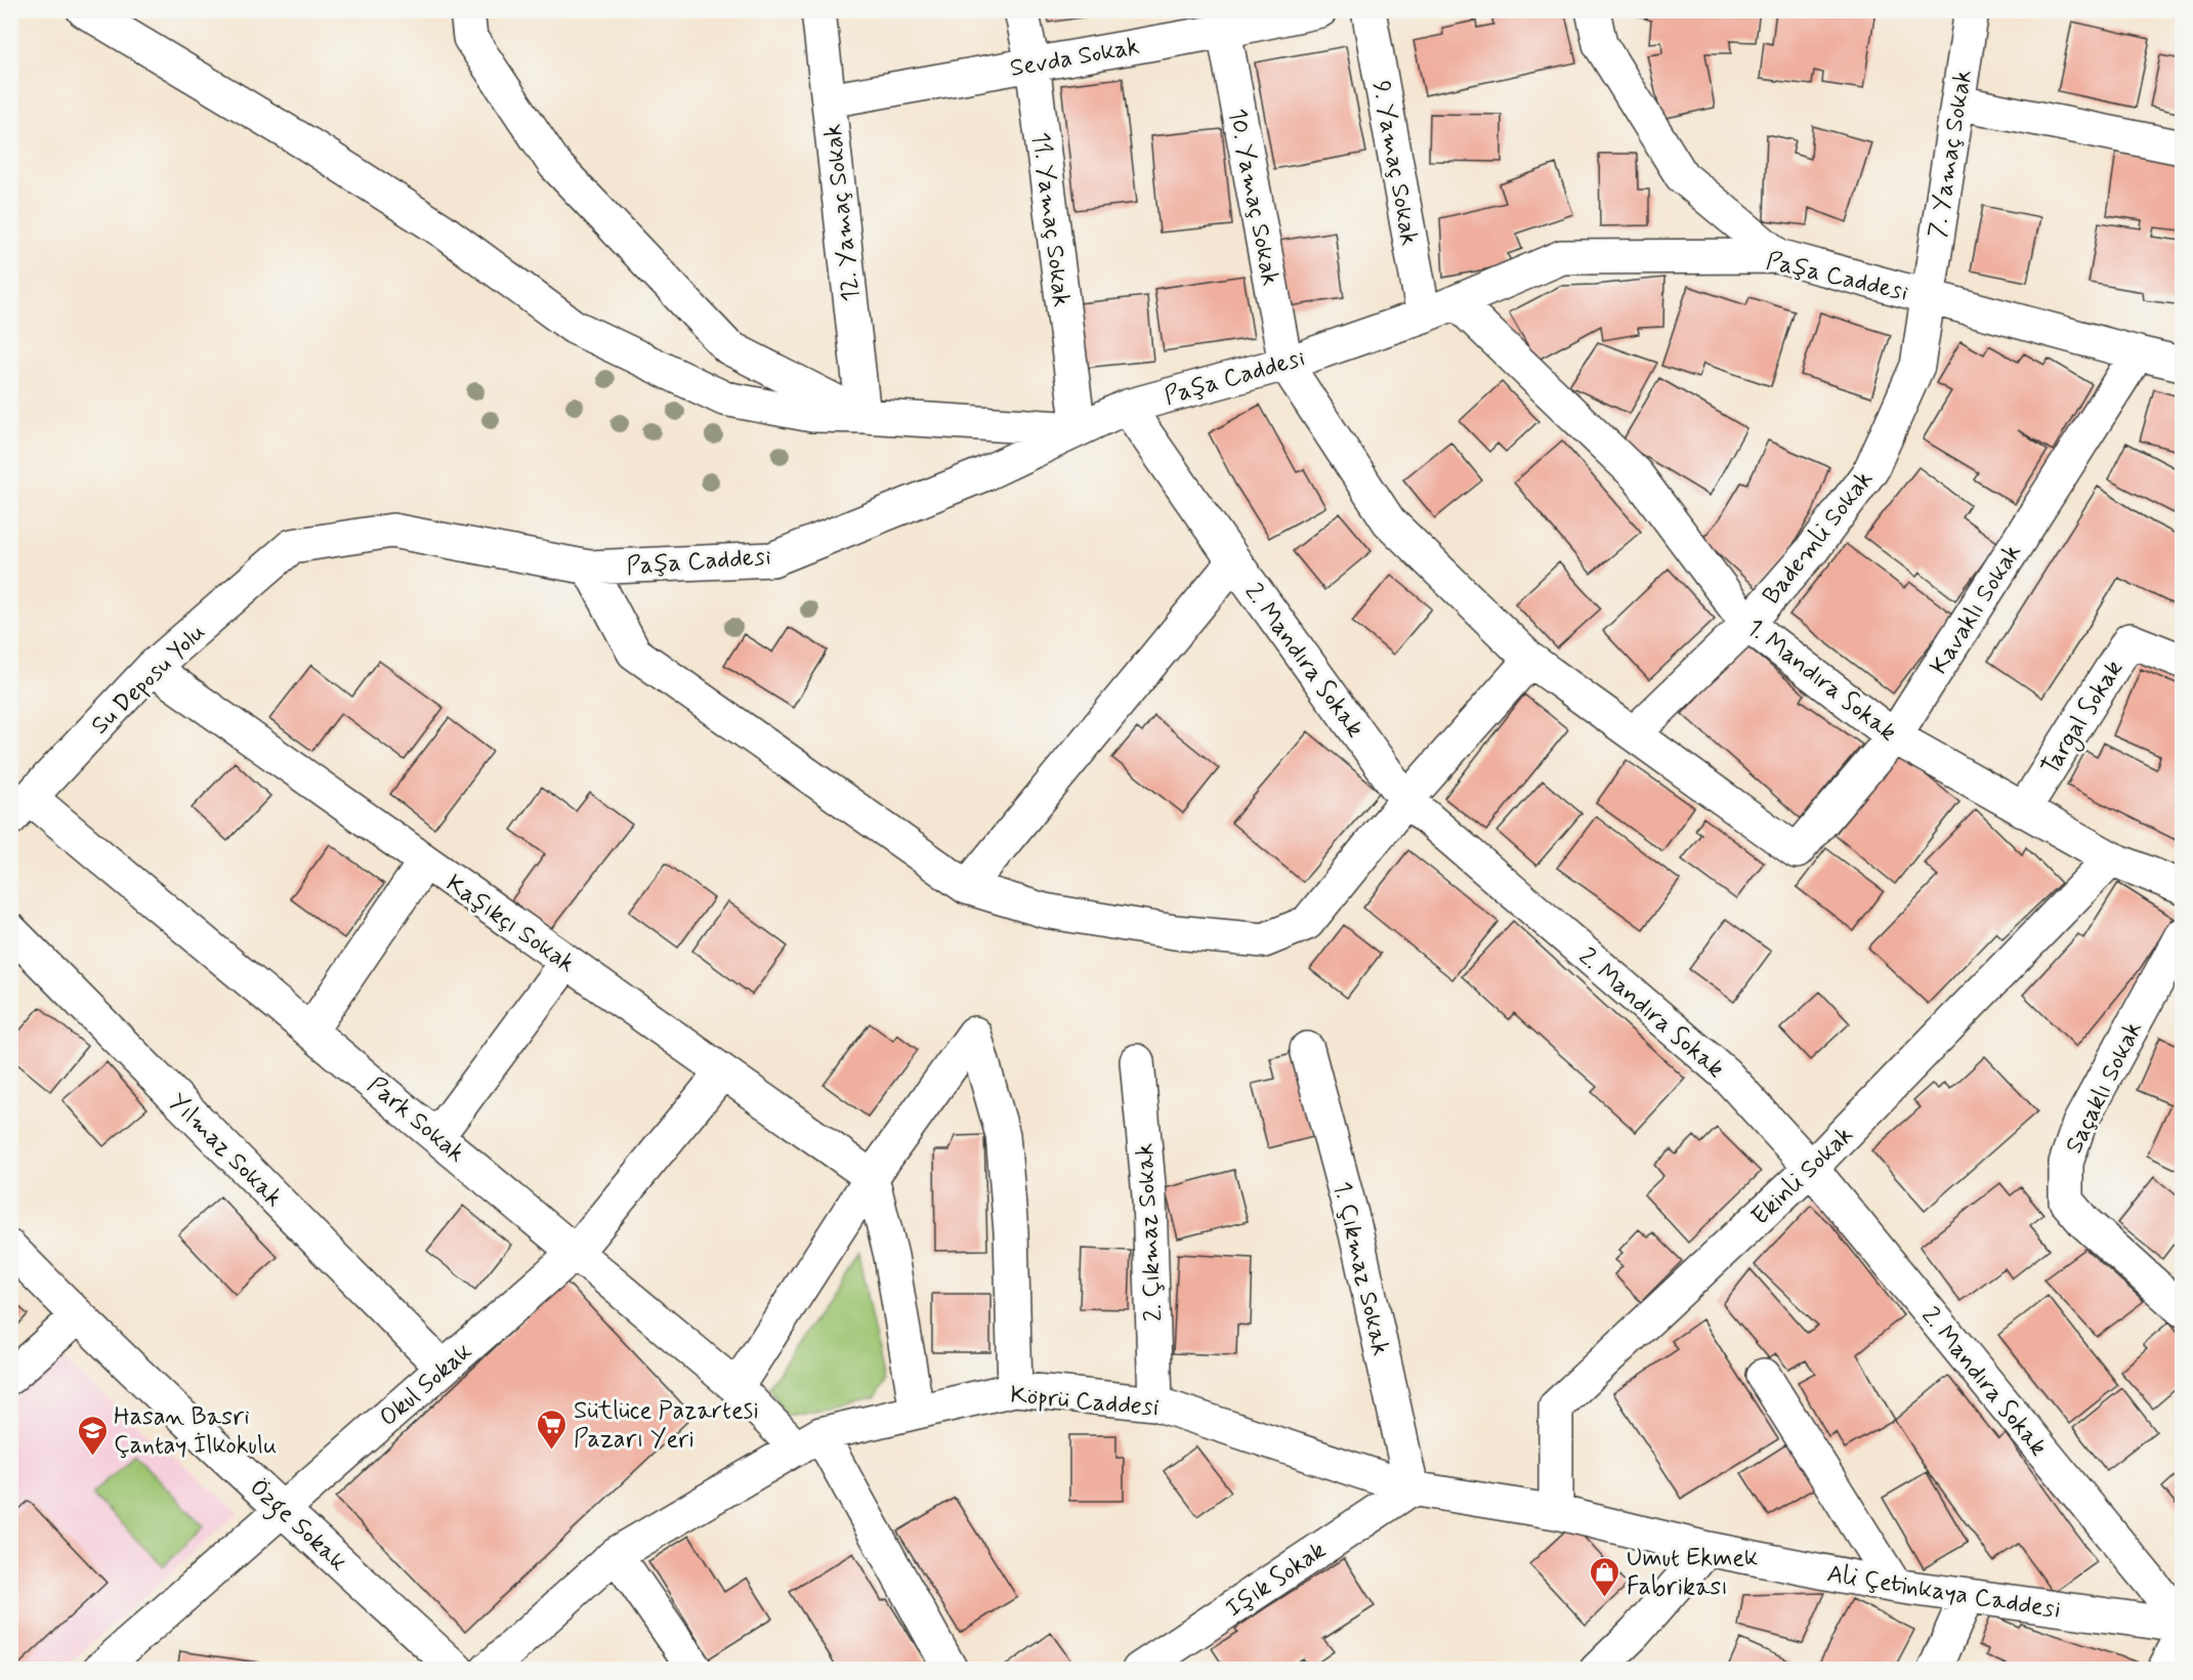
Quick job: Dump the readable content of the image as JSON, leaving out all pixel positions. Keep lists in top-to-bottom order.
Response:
{
  "streets": {
    "street": [
      "Sevda Sokak",
      "7. Yamaç Sokak",
      "9. Yamaç Sokak",
      "10. Yamaç Sokak",
      "12. Yamaç Sokak",
      "11. Yamaç Sokak",
      "Paşa Caddesi",
      "Bademli Sokak",
      "Kavaklı Sokak",
      "2. Mandıra Sokak",
      "Su Deposu Yolu",
      "1. Mandıra Sokak",
      "Targal Sokak",
      "Kaşıkçı Sokak",
      "Saçaklı Sokak",
      "Park Sokak",
      "Yılmaz Sokak",
      "Ekinli Sokak",
      "2. Çıkmaz Sokak",
      "1. Çıkmaz Sokak",
      "Okul Sokak",
      "Köprü Caddesi",
      "Özge Sokak",
      "Işık Sokak",
      "Ali Çetinkaya Caddesi"
    ]
  },
  "crossings": [
    ["Sevda Sokak", "10. Yamaç Sokak"],
    ["Sevda Sokak", "12. Yamaç Sokak"],
    ["Sevda Sokak", "11. Yamaç Sokak"],
    ["7. Yamaç Sokak", "Paşa Caddesi"],
    ["7. Yamaç Sokak", "Bademli Sokak"],
    ["9. Yamaç Sokak", "Paşa Caddesi"],
    ["10. Yamaç Sokak", "Paşa Caddesi"],
    ["11. Yamaç Sokak", "Paşa Caddesi"],
    ["Paşa Caddesi", "Bademli Sokak"],
    ["Paşa Caddesi", "Kavaklı Sokak"],
    ["Paşa Caddesi", "2. Mandıra Sokak"],
    ["Paşa Caddesi", "Su Deposu Yolu"],
    ["Paşa Caddesi", "1. Mandıra Sokak"],
    ["Bademli Sokak", "Kavaklı Sokak"],
    ["Bademli Sokak", "1. Mandıra Sokak"],
    ["Kavaklı Sokak", "1. Mandıra Sokak"],
    ["2. Mandıra Sokak", "Ekinli Sokak"],
    ["Su Deposu Yolu", "Kaşıkçı Sokak"],
    ["Su Deposu Yolu", "Park Sokak"],
    ["1. Mandıra Sokak", "Targal Sokak"],
    ["1. Mandıra Sokak", "Ekinli Sokak"],
    ["Kaşıkçı Sokak", "Okul Sokak"],
    ["Park Sokak", "Okul Sokak"],
    ["Park Sokak", "Köprü Caddesi"],
    ["Yılmaz Sokak", "Okul Sokak"],
    ["Ekinli Sokak", "Köprü Caddesi"],
    ["2. Çıkmaz Sokak", "Köprü Caddesi"],
    ["1. Çıkmaz Sokak", "Köprü Caddesi"],
    ["1. Çıkmaz Sokak", "Işık Sokak"],
    ["Okul Sokak", "Özge Sokak"],
    ["Köprü Caddesi", "Işık Sokak"],
    ["Köprü Caddesi", "Ali Çetinkaya Caddesi"]
  ],
  "places": {
    "supermarket": ["Sütlüce Pazartesi Pazarı Yeri"],
    "school or university": ["Hasan Basri Çantay İlkokulu"],
    "shop": ["Umut Ekmek Fabrikası"]
  }
}
